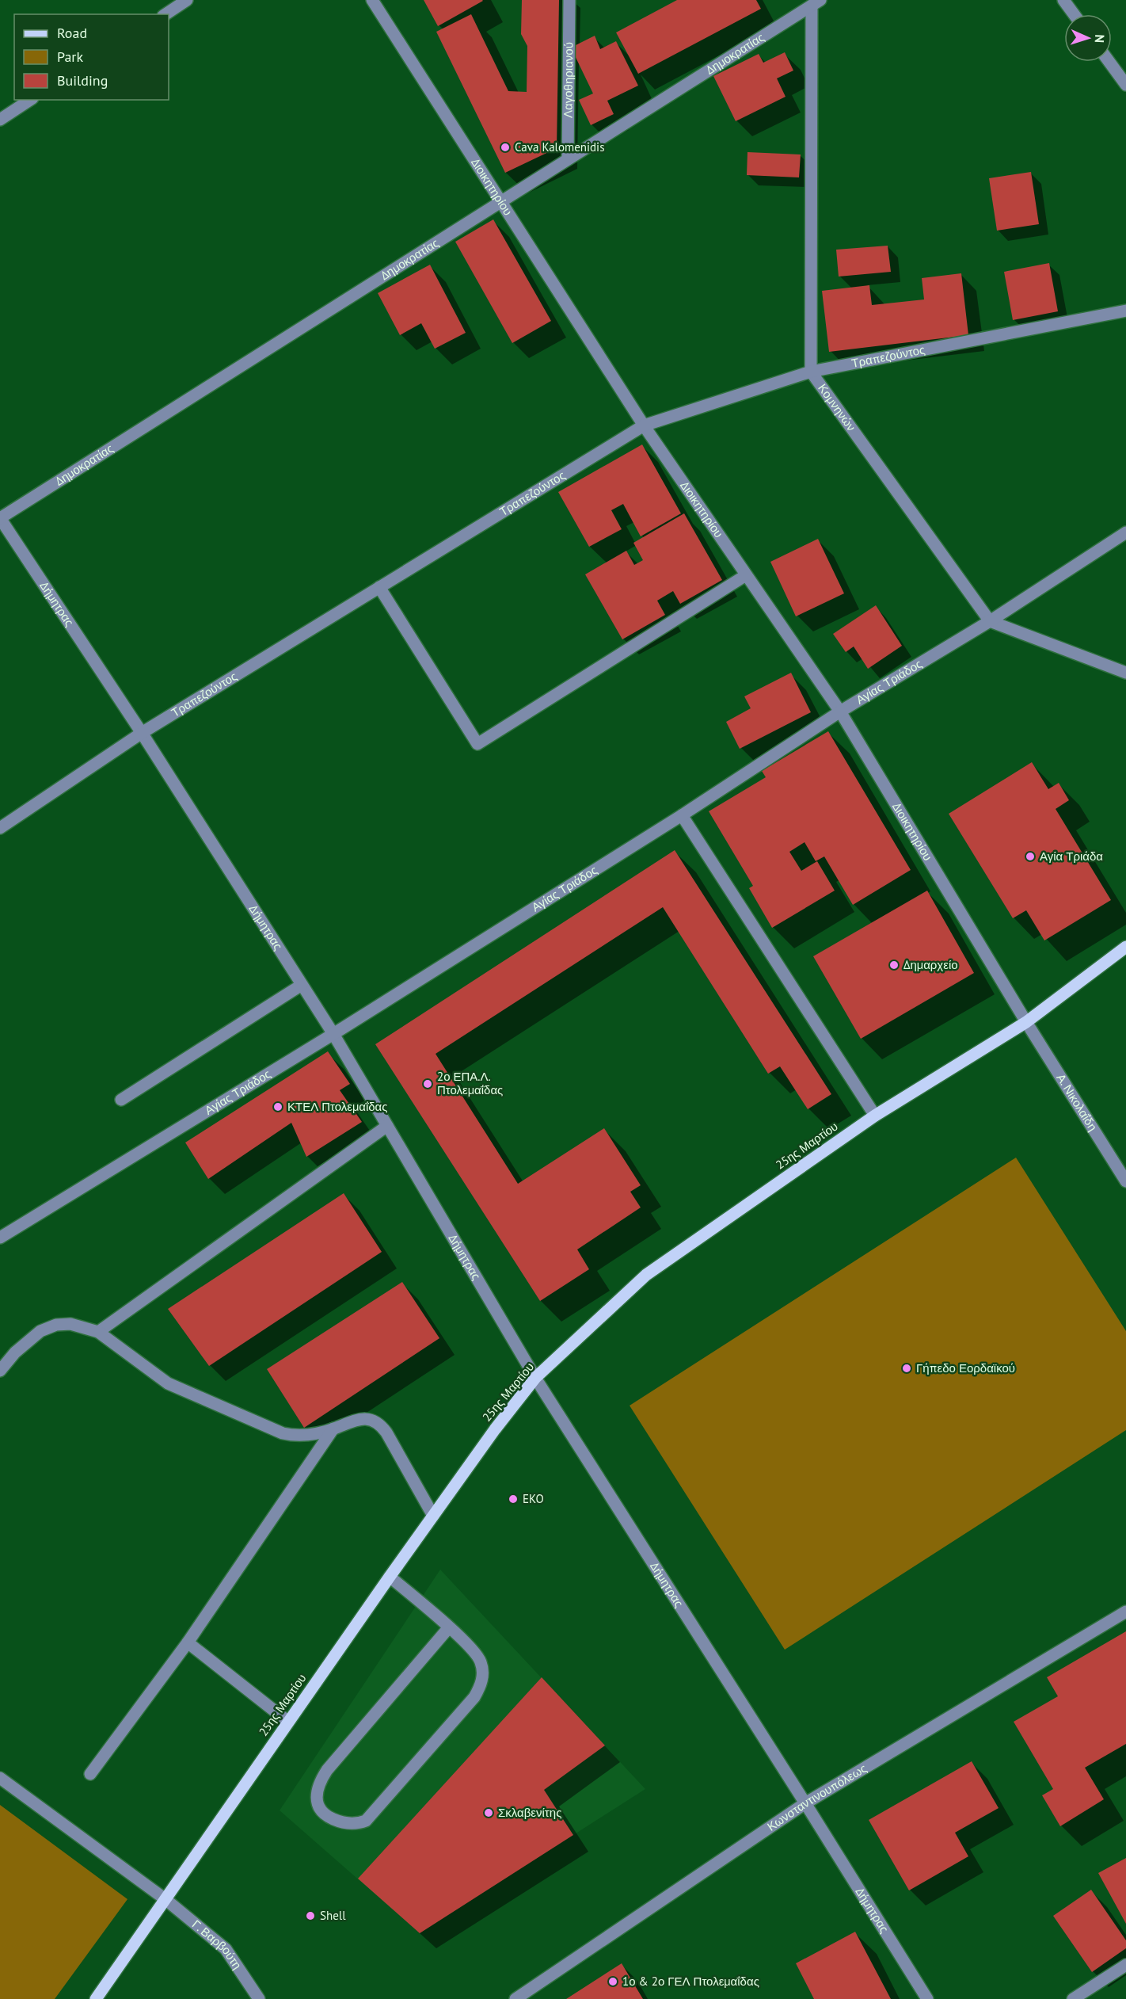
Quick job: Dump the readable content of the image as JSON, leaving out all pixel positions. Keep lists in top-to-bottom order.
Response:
{
  "streets": {
    "main road": ["25ης Μαρτίου"],
    "street": [
      "Δημοκρατίας",
      "Λαγοθηριανού",
      "Διοικητηρίου",
      "Τραπεζούντος",
      "Κομνηνών",
      "Δήμητρας",
      "Αγίας Τριάδος",
      "Α. Νικολαΐδη",
      "Κωνσταντινουπόλεως",
      "Γ. Βαρβούτη"
    ]
  },
  "crossings": [
    ["Δημοκρατίας", "Λαγοθηριανού"],
    ["Δημοκρατίας", "Διοικητηρίου"],
    ["Δημοκρατίας", "Κομνηνών"],
    ["Δημοκρατίας", "Δήμητρας"],
    ["Διοικητηρίου", "Τραπεζούντος"],
    ["Διοικητηρίου", "Αγίας Τριάδος"],
    ["Διοικητηρίου", "Α. Νικολαΐδη"],
    ["Διοικητηρίου", "25ης Μαρτίου"],
    ["Τραπεζούντος", "Κομνηνών"],
    ["Τραπεζούντος", "Δήμητρας"],
    ["Κομνηνών", "Αγίας Τριάδος"],
    ["Δήμητρας", "Αγίας Τριάδος"],
    ["Δήμητρας", "25ης Μαρτίου"],
    ["Δήμητρας", "Κωνσταντινουπόλεως"],
    ["Α. Νικολαΐδη", "25ης Μαρτίου"],
    ["25ης Μαρτίου", "Γ. Βαρβούτη"]
  ],
  "places": [
    "Cava Kalomenidis",
    "Αγία Τριάδα",
    "Δημαρχείο",
    "2ο ΕΠΑ.Λ. Πτολεμαΐδας",
    "ΚΤΕΛ Πτολεμαΐδας",
    "Γήπεδο Εορδαϊκού",
    "EKO",
    "Σκλαβενίτης",
    "Shell",
    "1ο & 2ο ΓΕΛ Πτολεμαΐδας"
  ],
  "legend": ["Road", "Park", "Building"],
  "north": "right"
}
